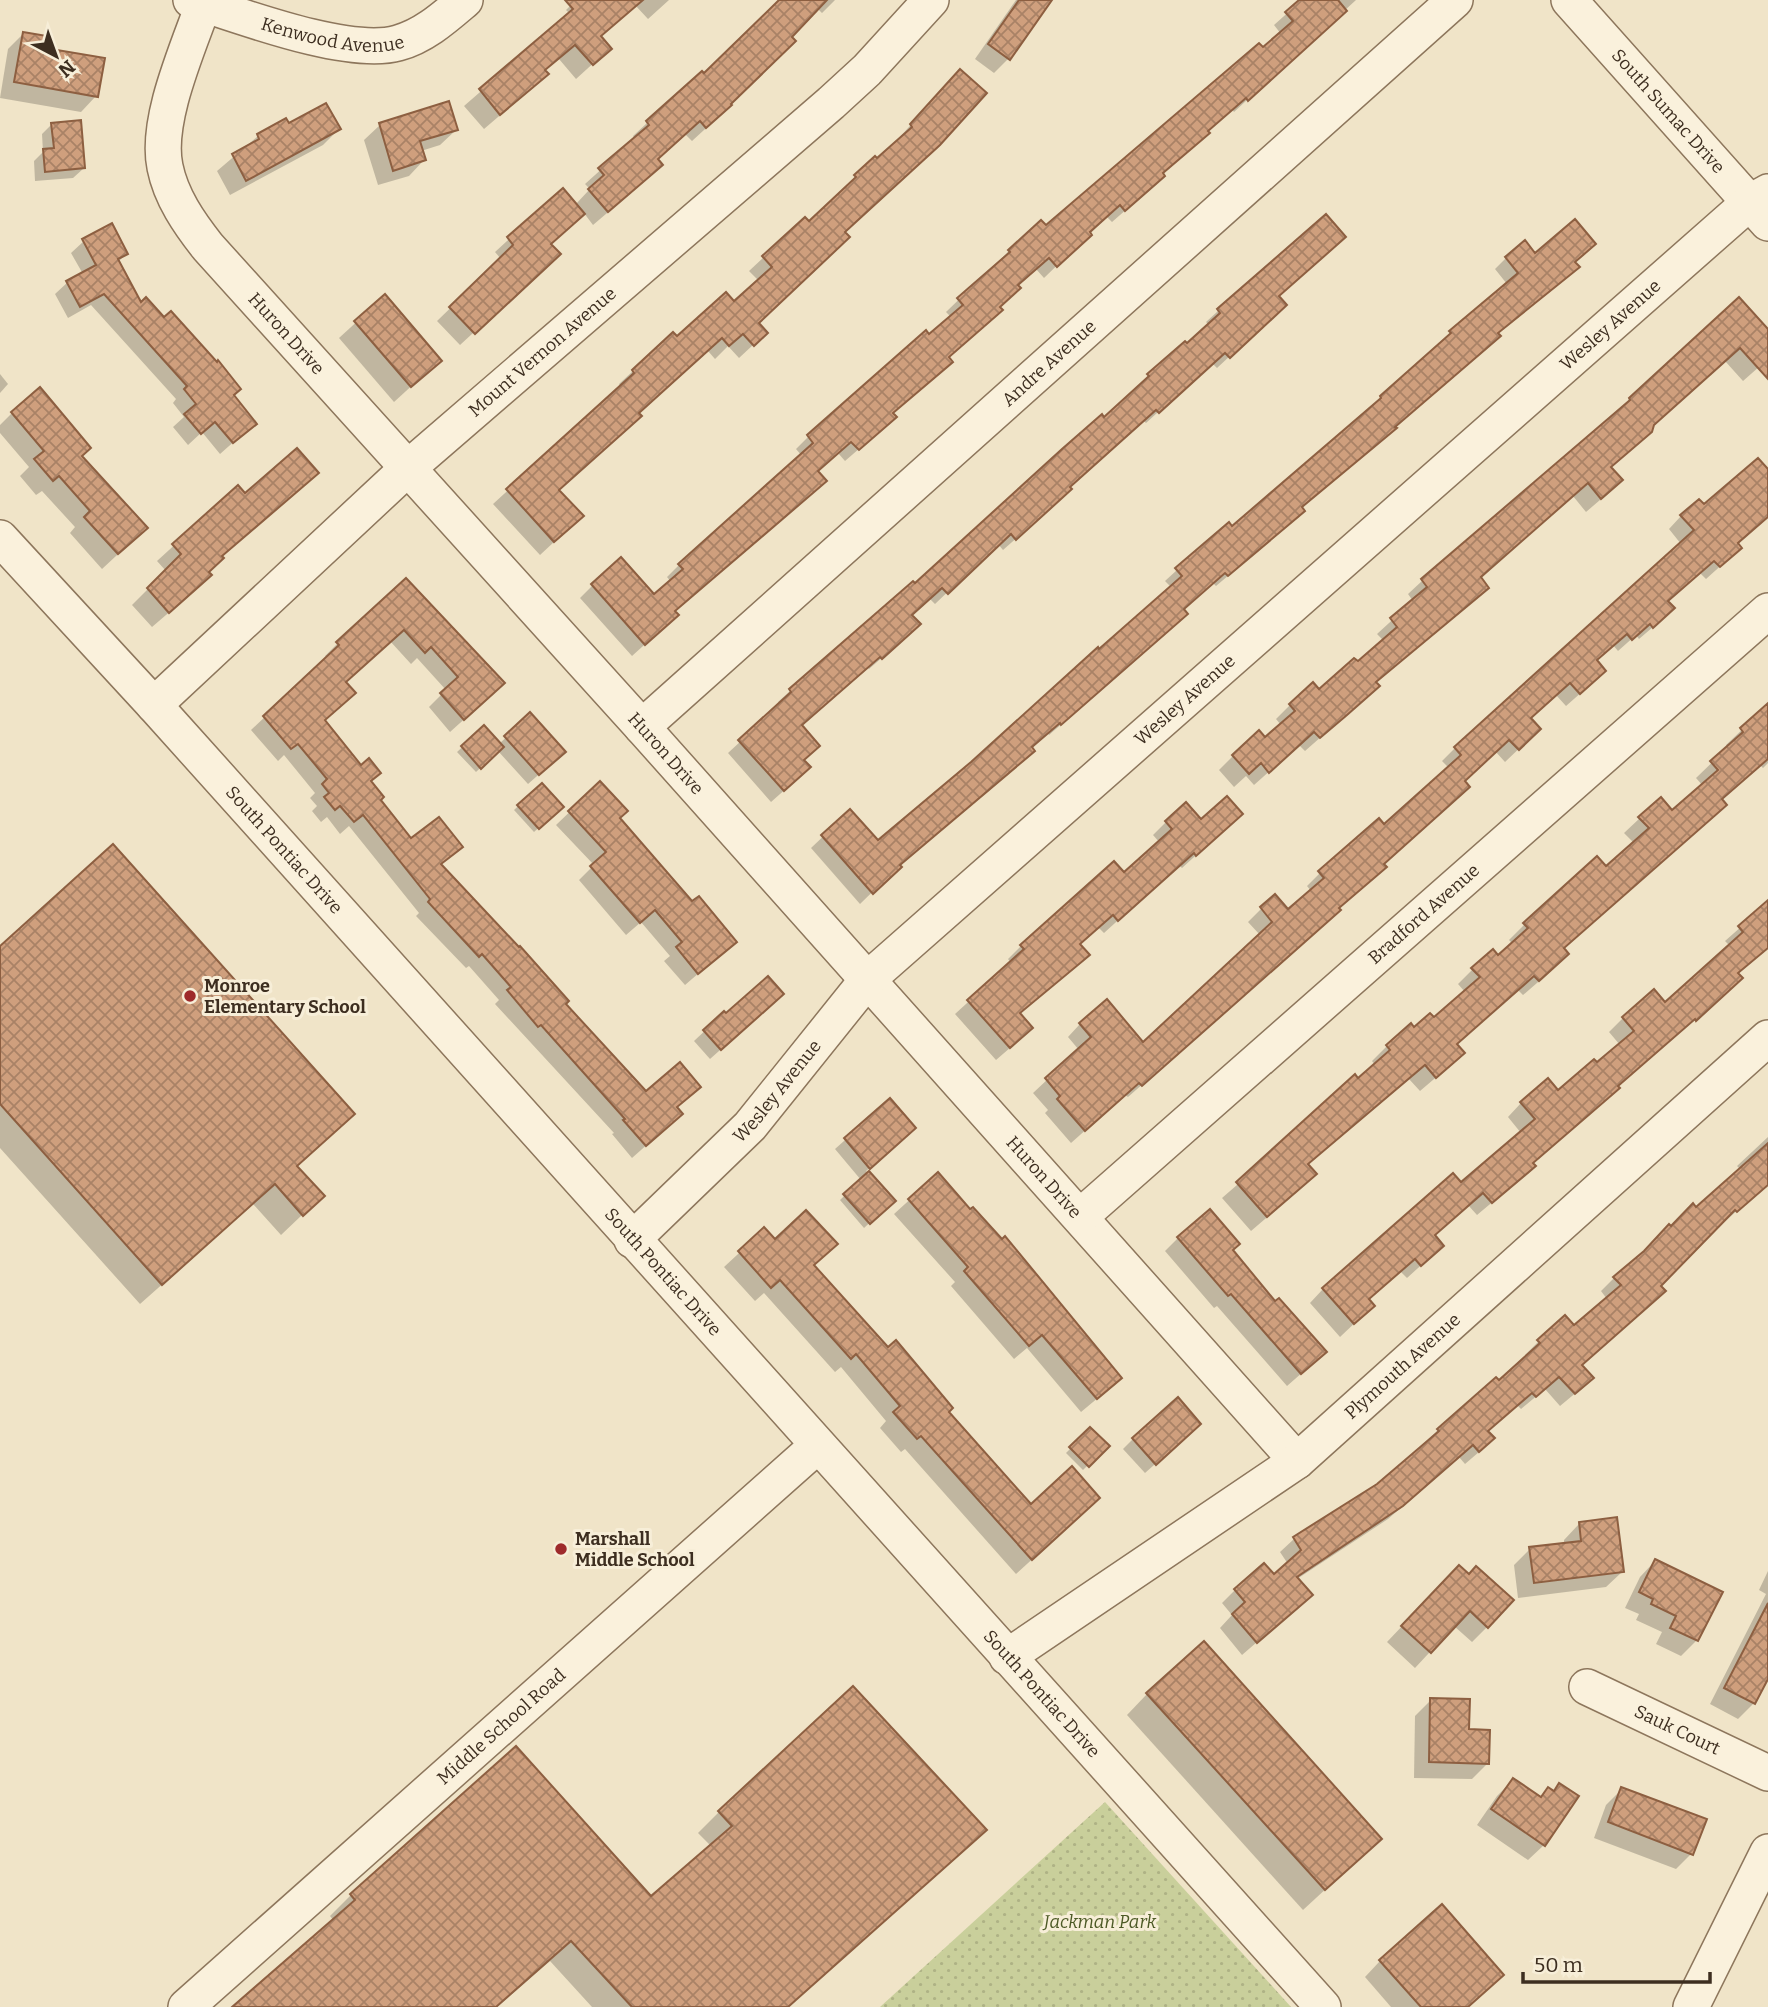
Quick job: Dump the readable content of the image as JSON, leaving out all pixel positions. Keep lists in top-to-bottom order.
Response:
{
  "streets": {
    "street": [
      "Kenwood Avenue",
      "South Sumac Drive",
      "Wesley Avenue",
      "Huron Drive",
      "Mount Vernon Avenue",
      "Andre Avenue",
      "South Pontiac Drive",
      "Bradford Avenue",
      "Plymouth Avenue",
      "Middle School Road",
      "Sauk Court"
    ]
  },
  "crossings": [
    ["Kenwood Avenue", "Huron Drive"],
    ["South Sumac Drive", "Wesley Avenue"],
    ["Wesley Avenue", "Huron Drive"],
    ["Wesley Avenue", "South Pontiac Drive"],
    ["Huron Drive", "Mount Vernon Avenue"],
    ["Huron Drive", "Andre Avenue"],
    ["Huron Drive", "Bradford Avenue"],
    ["Huron Drive", "Plymouth Avenue"],
    ["Mount Vernon Avenue", "South Pontiac Drive"],
    ["South Pontiac Drive", "Plymouth Avenue"],
    ["South Pontiac Drive", "Middle School Road"]
  ],
  "parks": ["Jackman Park"],
  "places": ["Monroe Elementary School", "Marshall Middle School"],
  "scale_bar": "50 m",
  "north": "bottom right"
}
